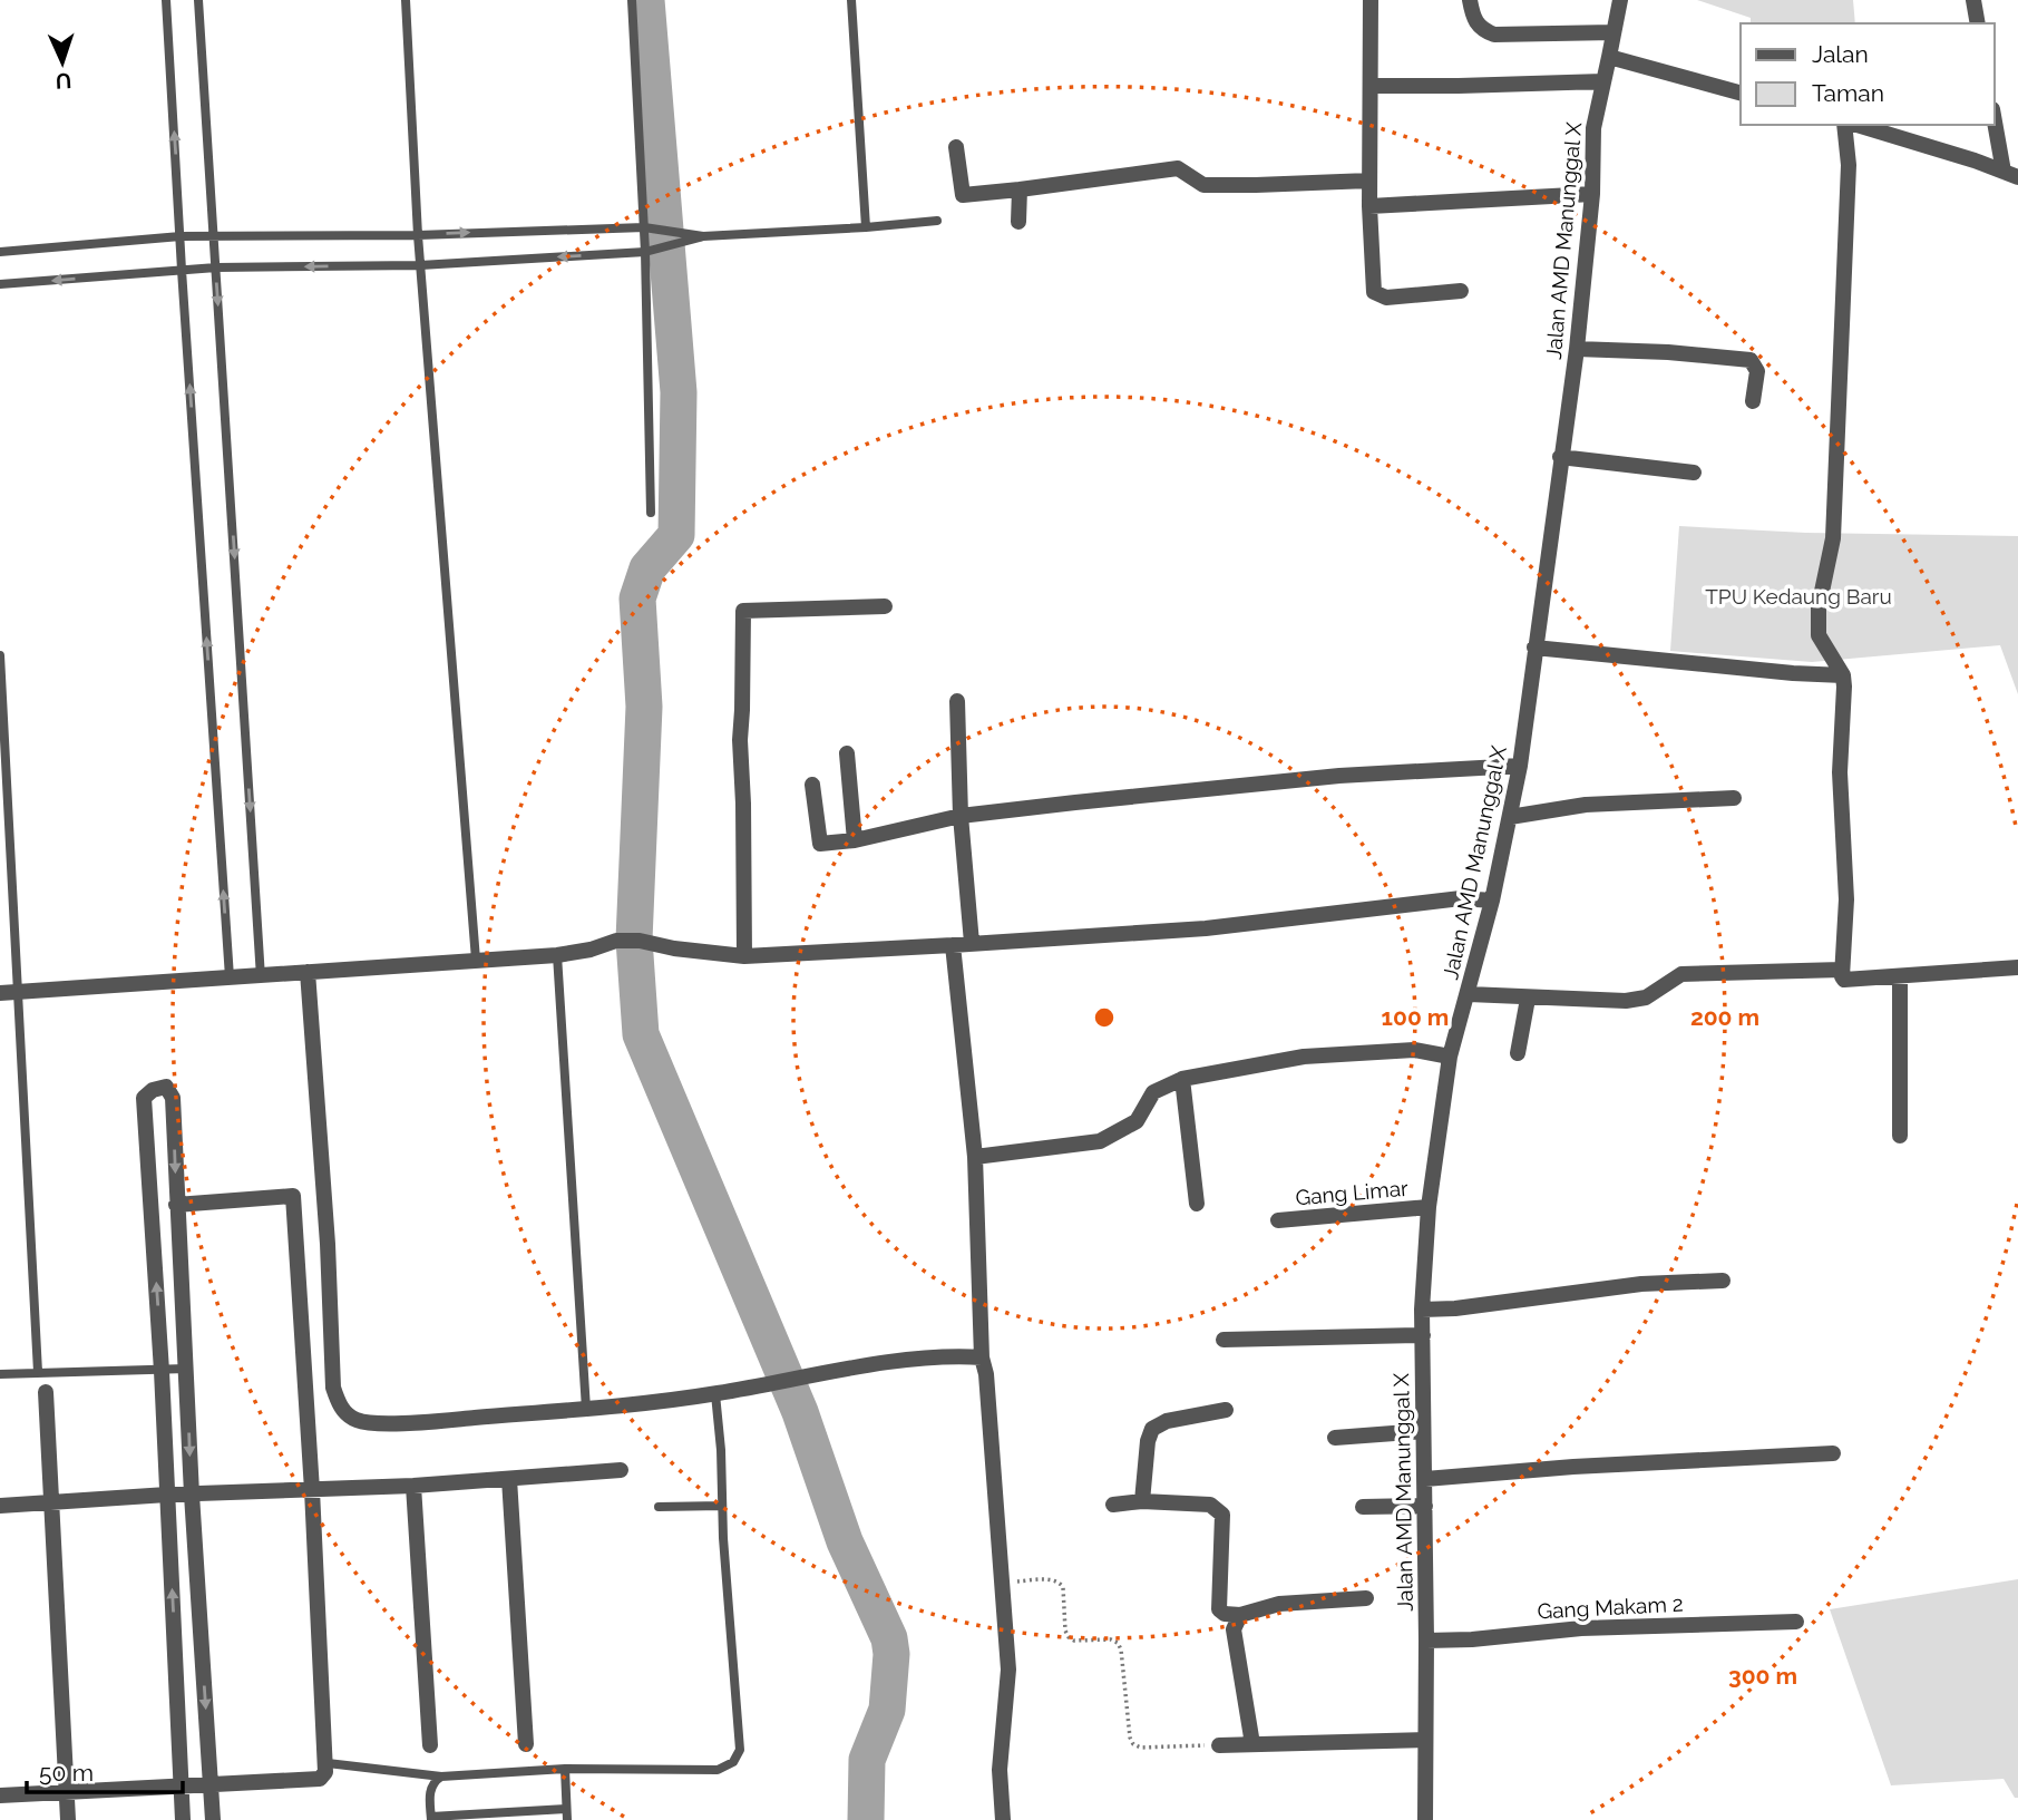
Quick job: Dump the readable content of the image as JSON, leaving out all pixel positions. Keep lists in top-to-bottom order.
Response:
{
  "streets": {
    "street": ["Jalan AMD Manunggal X", "Gang Limar", "Gang Makam 2"]
  },
  "crossings": [
    ["Jalan AMD Manunggal X", "Gang Limar"],
    ["Jalan AMD Manunggal X", "Gang Makam 2"]
  ],
  "parks": ["TPU Kedaung Baru"],
  "legend": ["Jalan", "Taman"],
  "scale_bar": "50 m",
  "north": "bottom",
  "rings": ["100 m", "200 m", "300 m"]
}
